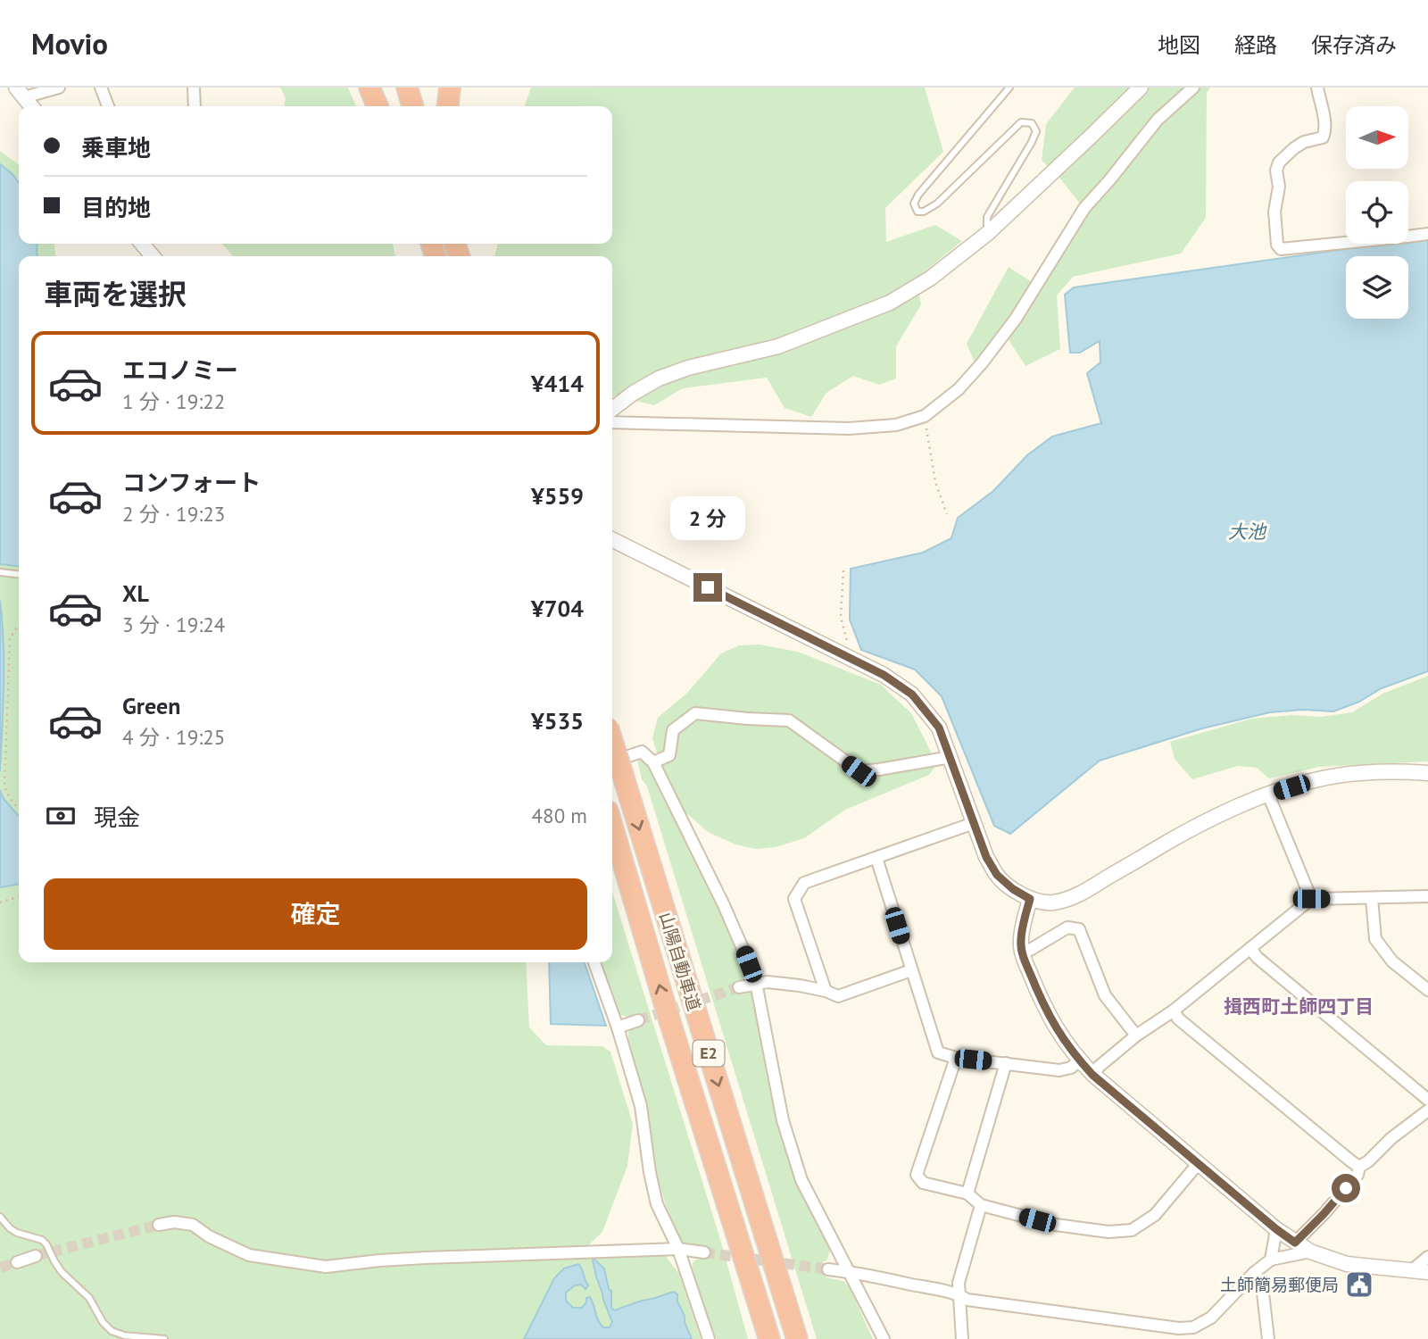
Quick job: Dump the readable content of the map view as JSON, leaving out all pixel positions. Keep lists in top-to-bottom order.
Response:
{
  "streets": {
    "highway": ["山陽自動車道", "E2"]
  },
  "districts": ["揖西町土師四丁目"],
  "water": ["大池"],
  "places": {
    "public building": ["土師簡易郵便局"]
  },
  "north": "right",
  "page": {
    "header": "Movio",
    "nav": ["地図", "経路", "保存済み"],
    "banner": ["乗車地", "目的地"],
    "heading": "車両を選択",
    "list": [
      {
        "name": "エコノミー",
        "note": "1 分 · 19:22",
        "value": "¥414"
      },
      {
        "name": "コンフォート",
        "note": "2 分 · 19:23",
        "value": "¥559"
      },
      {
        "name": "XL",
        "note": "3 分 · 19:24",
        "value": "¥704"
      },
      {
        "name": "Green",
        "note": "4 分 · 19:25",
        "value": "¥535"
      }
    ],
    "bubble": "2 分",
    "pay": ["現金", "480 m"],
    "buttons": "確定"
  }
}
